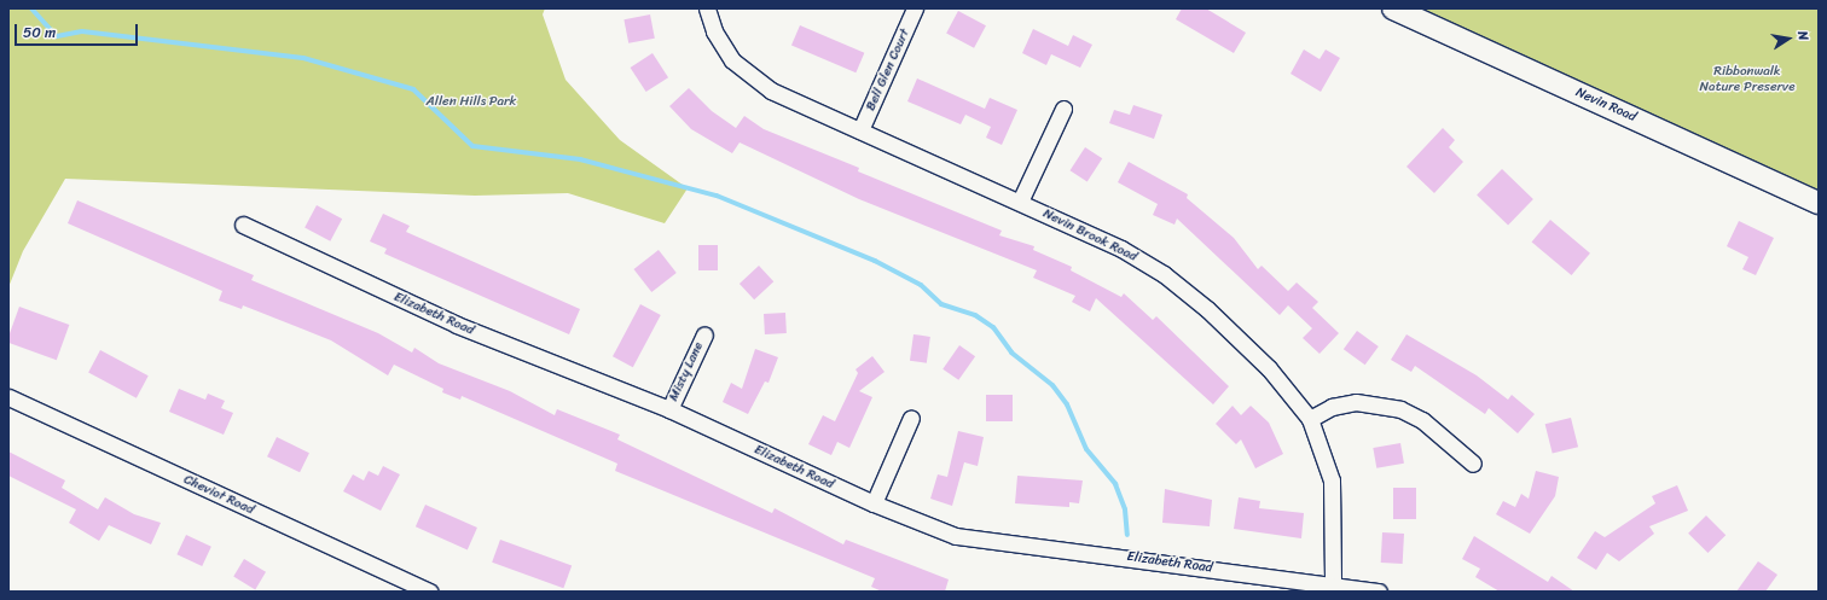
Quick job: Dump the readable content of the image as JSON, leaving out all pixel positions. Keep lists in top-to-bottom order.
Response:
{
  "streets": {
    "main road": ["Nevin Road"],
    "street": [
      "Bell Glen Court",
      "Nevin Brook Road",
      "Elizabeth Road",
      "Misty Lane",
      "Cheviot Road"
    ]
  },
  "crossings": [
    ["Bell Glen Court", "Nevin Brook Road"],
    ["Nevin Brook Road", "Elizabeth Road"],
    ["Elizabeth Road", "Misty Lane"]
  ],
  "parks": ["Ribbonwalk Nature Preserve", "Allen Hills Park"],
  "scale_bar": "50 m",
  "north": "right"
}
